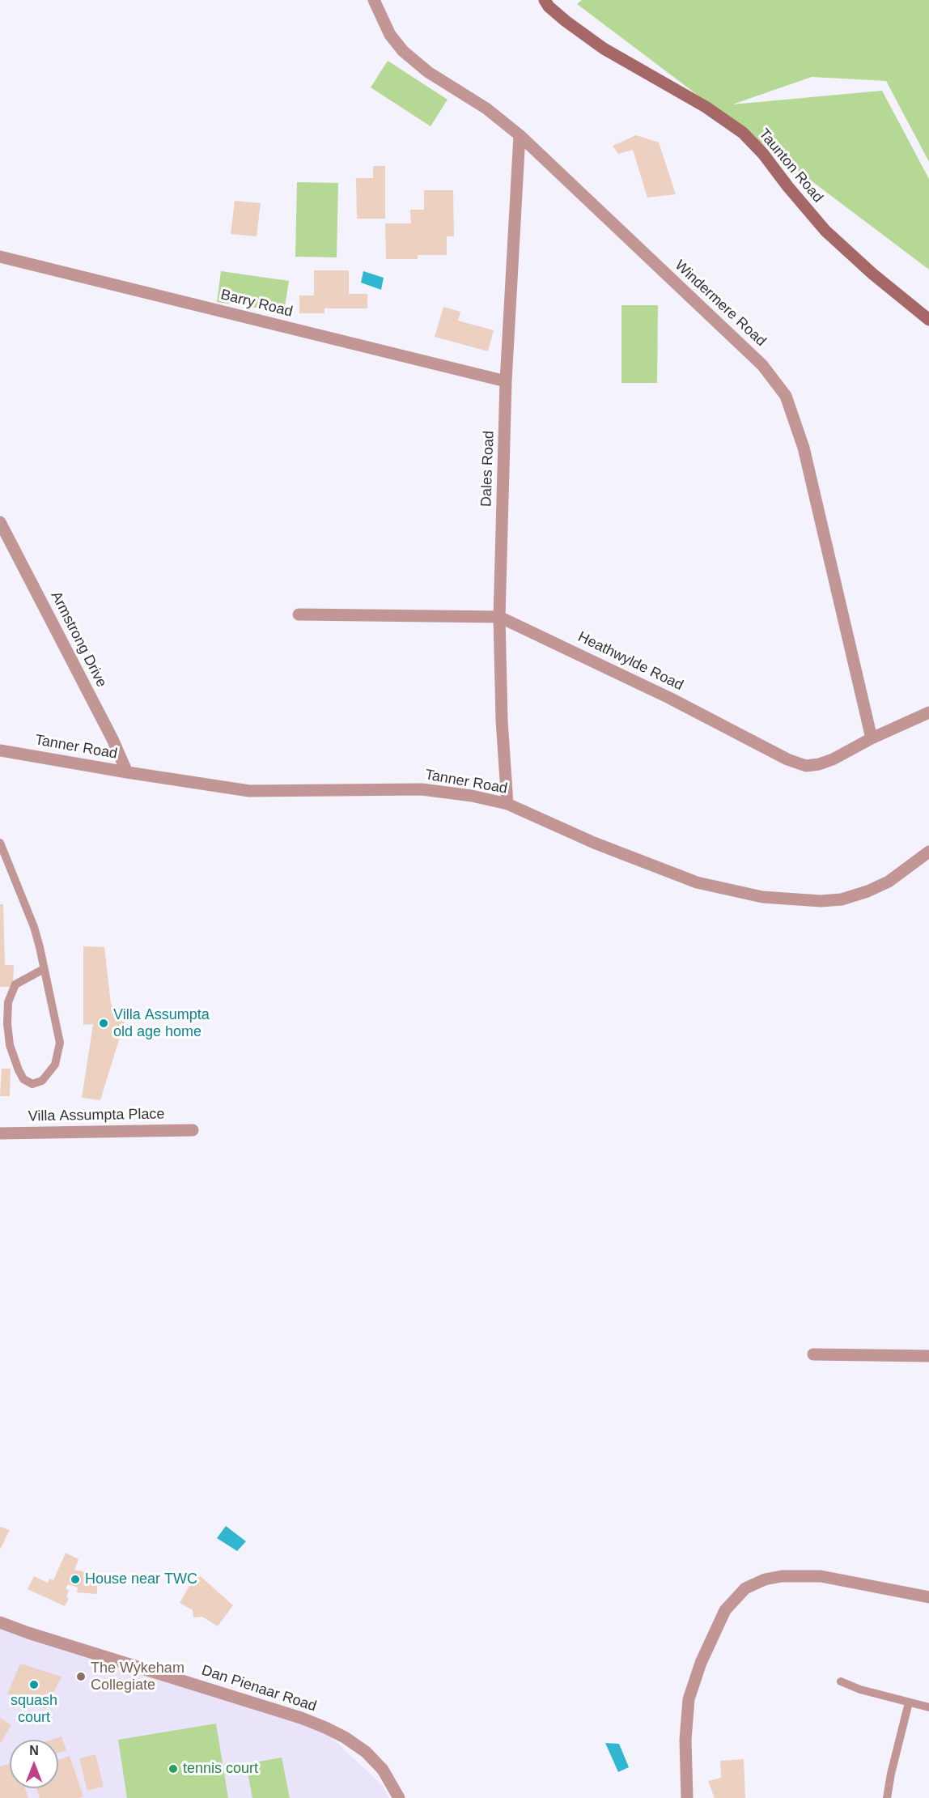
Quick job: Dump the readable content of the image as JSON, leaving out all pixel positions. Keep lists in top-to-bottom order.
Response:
{
  "streets": {
    "street": [
      "Taunton Road",
      "Barry Road",
      "Windermere Road",
      "Dales Road",
      "Armstrong Drive",
      "Heathwylde Road",
      "Tanner Road",
      "Villa Assumpta Place",
      "Dan Pienaar Road"
    ]
  },
  "crossings": [
    ["Barry Road", "Dales Road"],
    ["Windermere Road", "Dales Road"],
    ["Windermere Road", "Heathwylde Road"],
    ["Dales Road", "Heathwylde Road"],
    ["Dales Road", "Tanner Road"],
    ["Armstrong Drive", "Tanner Road"]
  ],
  "places": [
    "Villa Assumpta old age home",
    "House near TWC",
    "The Wykeham Collegiate",
    "squash court",
    "tennis court"
  ],
  "north": "top"
}
